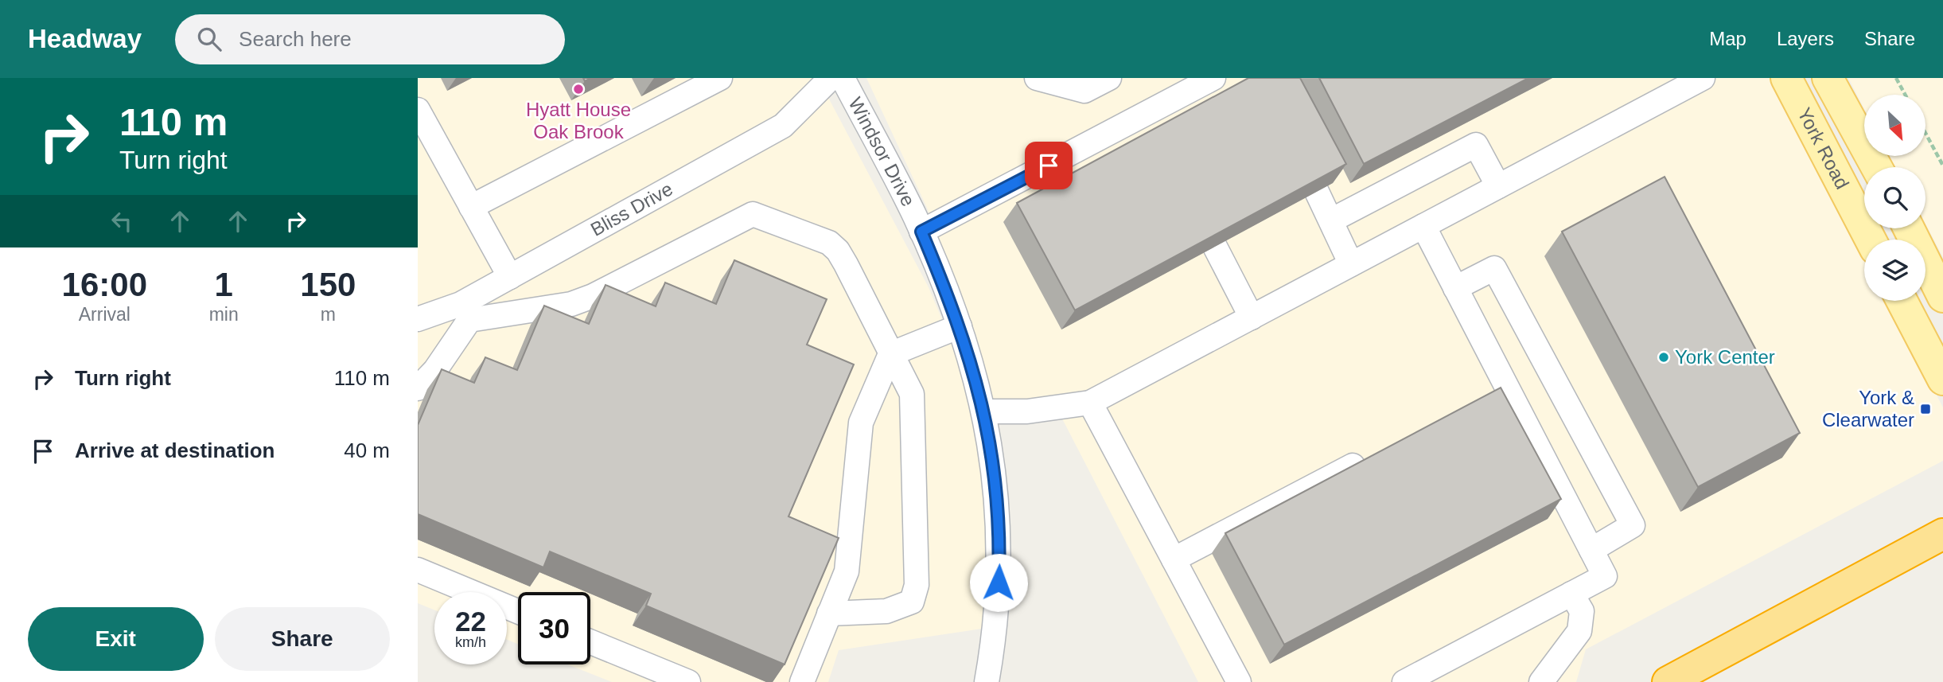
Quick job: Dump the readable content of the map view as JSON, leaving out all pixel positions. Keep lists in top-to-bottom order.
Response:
{
  "streets": {
    "main road": ["York Road"],
    "street": ["Windsor Drive", "Bliss Drive"]
  },
  "places": {
    "other": ["Hyatt House Oak Brook", "York Center"],
    "transit": ["York & Clearwater"]
  },
  "north": "bottom right",
  "page": {
    "header": "Headway",
    "search": "Search here",
    "nav": ["Map", "Layers", "Share"],
    "turn": ["110 m", "Turn right"],
    "eta": [
      "16:00",
      "Arrival",
      "1",
      "min",
      "150",
      "m"
    ],
    "list": [
      {
        "name": "Turn right",
        "value": "110 m"
      },
      {
        "name": "Arrive at destination",
        "value": "40 m"
      }
    ],
    "speed": "22 km/h",
    "limit": "30",
    "buttons": ["Exit", "Share"]
  }
}
